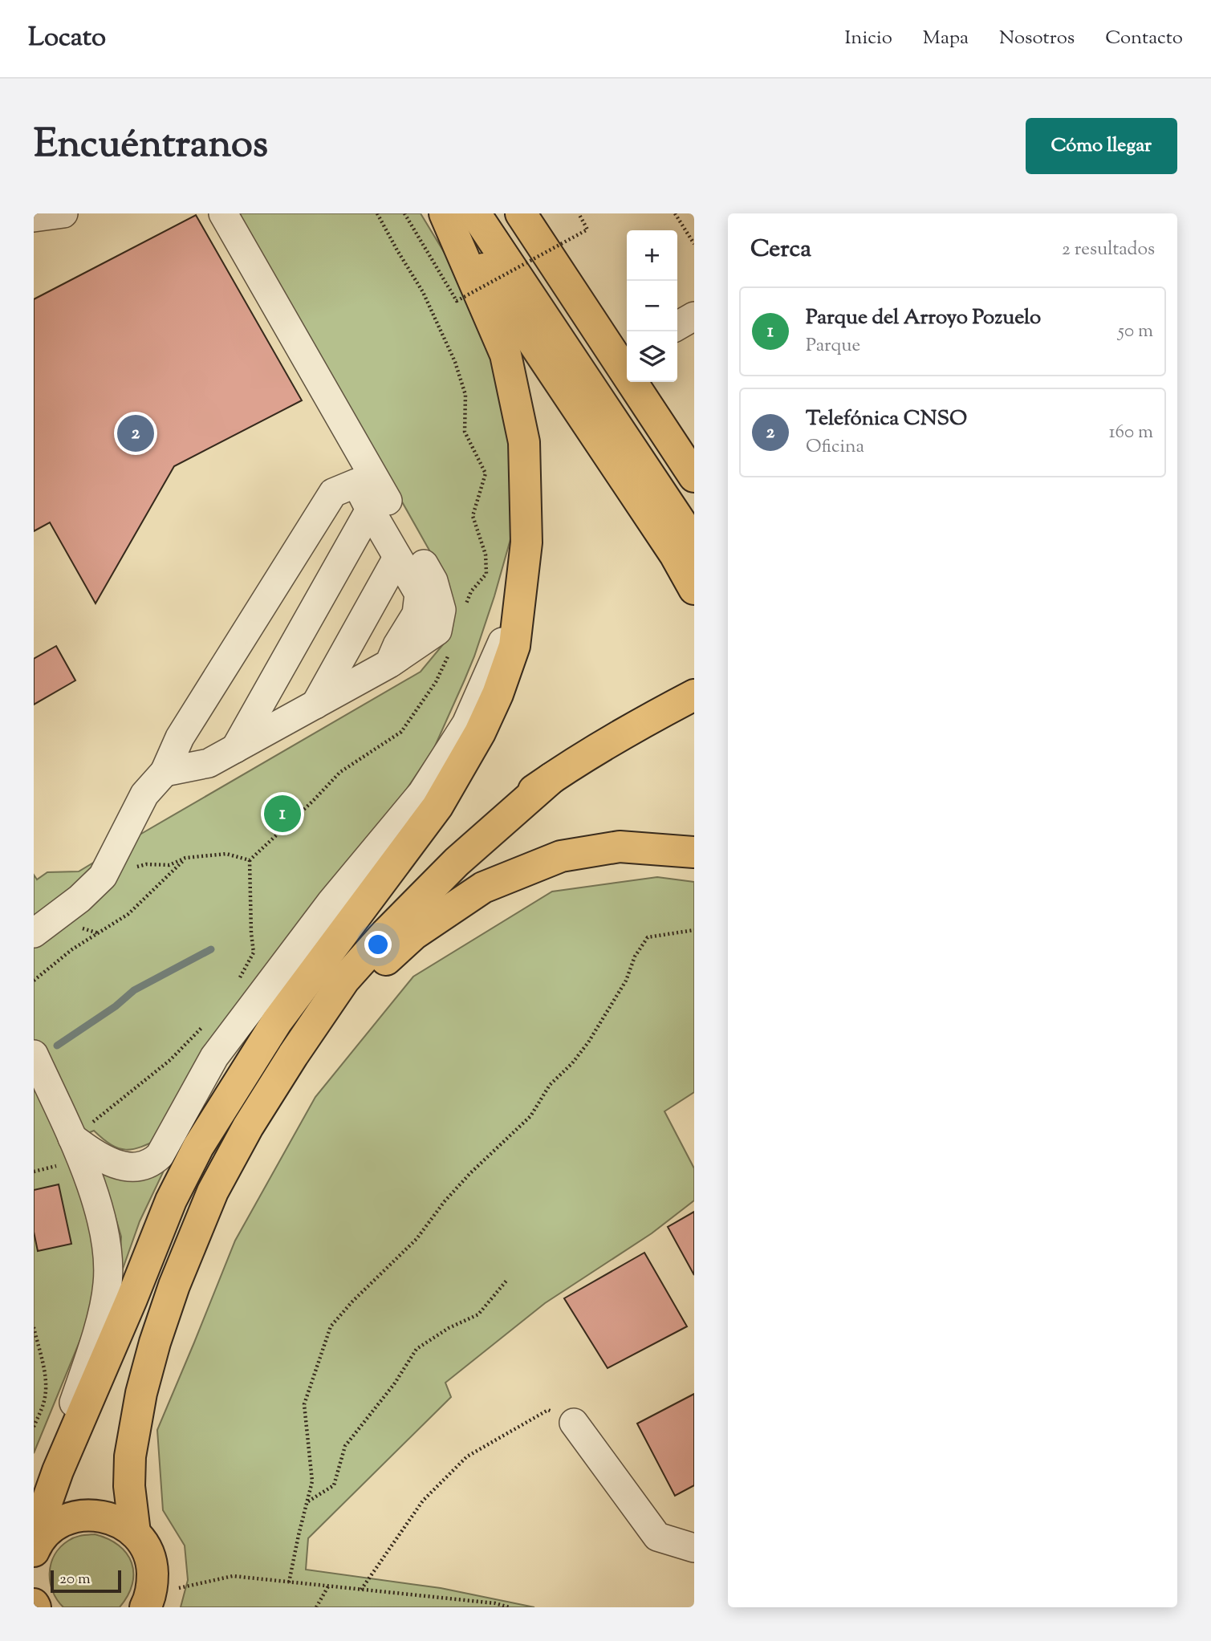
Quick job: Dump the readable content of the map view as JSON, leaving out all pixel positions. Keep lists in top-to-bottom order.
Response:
{
  "scale_bar": "20 m",
  "page": {
    "header": "Locato",
    "nav": [
      "Inicio",
      "Mapa",
      "Nosotros",
      "Contacto"
    ],
    "title": "Encuéntranos",
    "buttons": "Cómo llegar",
    "heading": ["Cerca", "2 resultados"],
    "map_buttons": ["+", "−"],
    "list": [
      {
        "mark": "1",
        "name": "Parque del Arroyo Pozuelo",
        "note": "Parque",
        "value": "50 m"
      },
      {
        "mark": "2",
        "name": "Telefónica CNSO",
        "note": "Oficina",
        "value": "160 m"
      }
    ],
    "pins": ["2", "1"],
    "scale": "20 m"
  }
}
